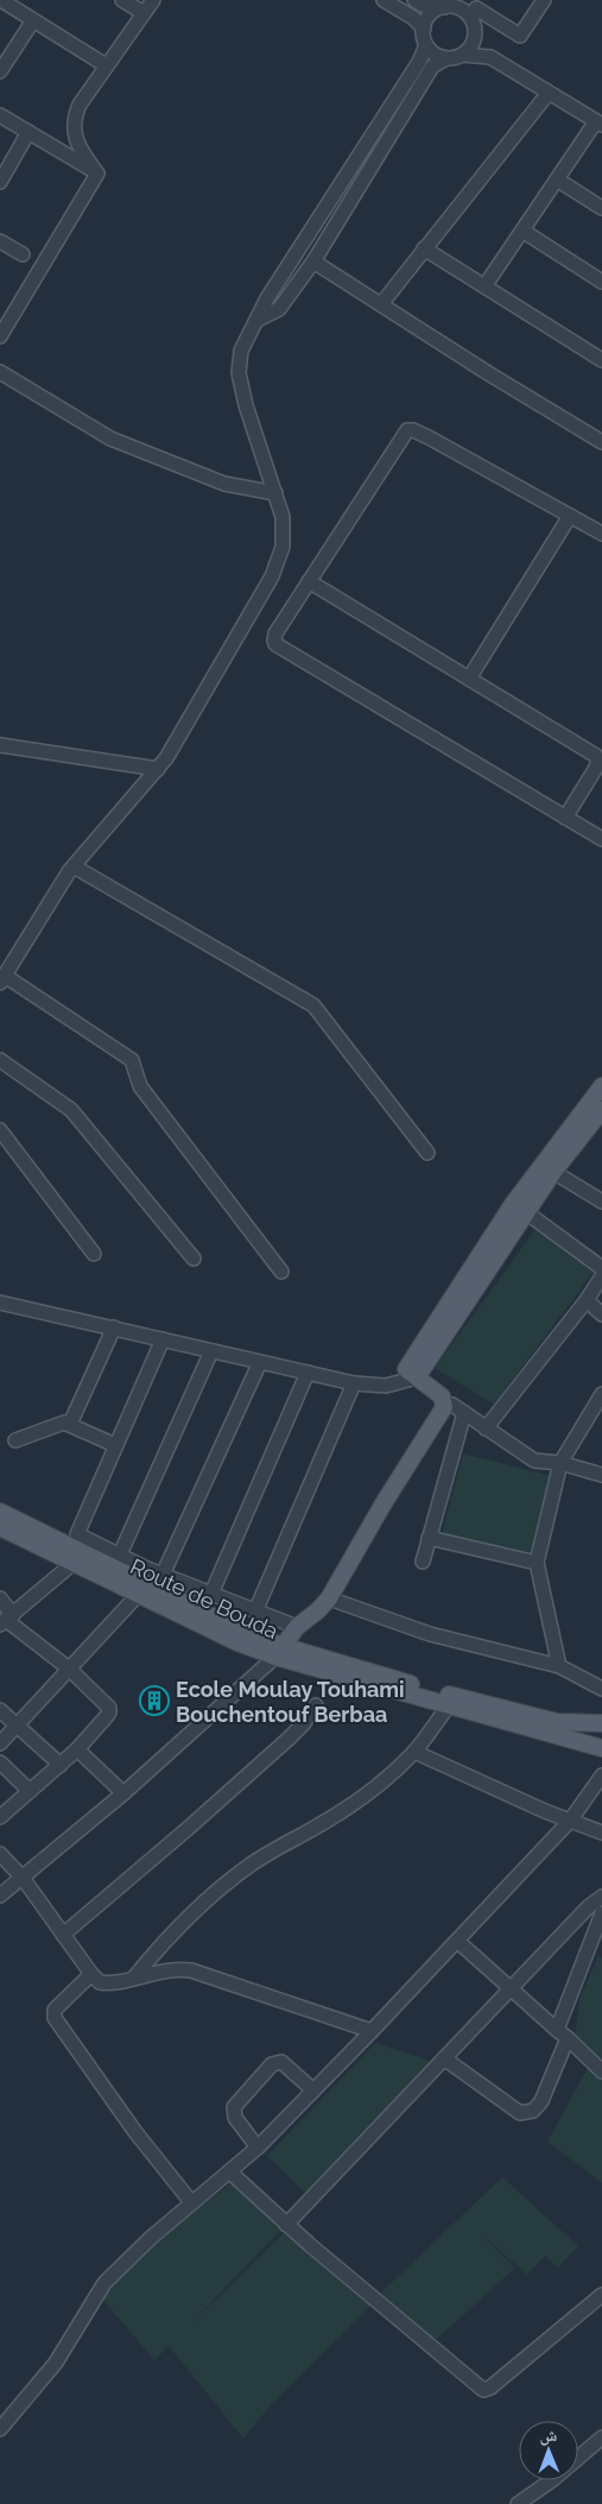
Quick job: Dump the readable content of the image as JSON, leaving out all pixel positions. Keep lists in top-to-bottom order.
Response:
{
  "streets": {
    "main road": ["Route de Bouda"]
  },
  "places": {
    "building": ["Ecole Moulay Touhami Bouchentouf Berbaa"]
  },
  "north": "top"
}
